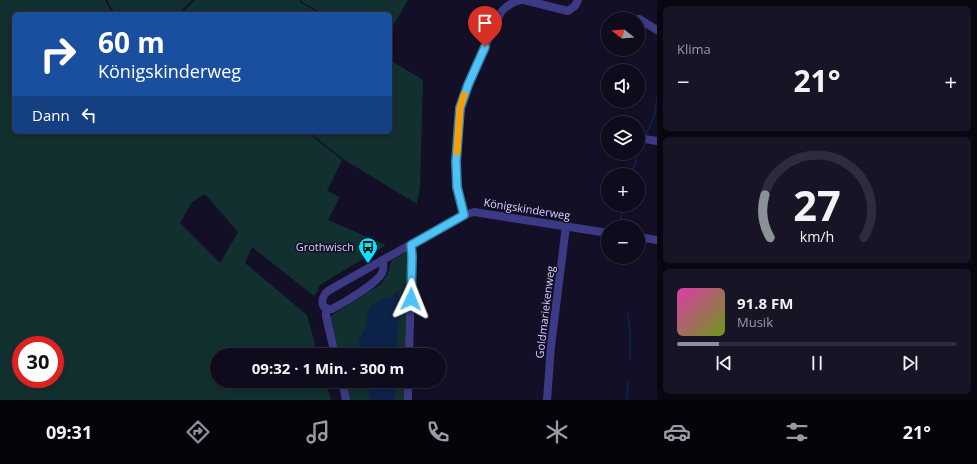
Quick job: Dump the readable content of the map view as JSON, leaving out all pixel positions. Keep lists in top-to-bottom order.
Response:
{
  "streets": {
    "street": ["Königskinderweg", "Goldmariekenweg"]
  },
  "crossings": [
    ["Königskinderweg", "Goldmariekenweg"]
  ],
  "places": {
    "bus stop": ["Grothwisch"]
  },
  "north": "left",
  "page": {
    "tile": "Klima",
    "map_buttons": ["+", "−"],
    "turn": ["60 m", "Königskinderweg"],
    "heat": ["−", "21°", "+"],
    "then": "Dann",
    "song": ["91.8 FM", "Musik"],
    "limit": "30",
    "trip": "09:32 · 1 Min. · 300 m",
    "tabs": ["09:31", "21°"],
    "gauge": ["27", "km/h"]
  }
}
